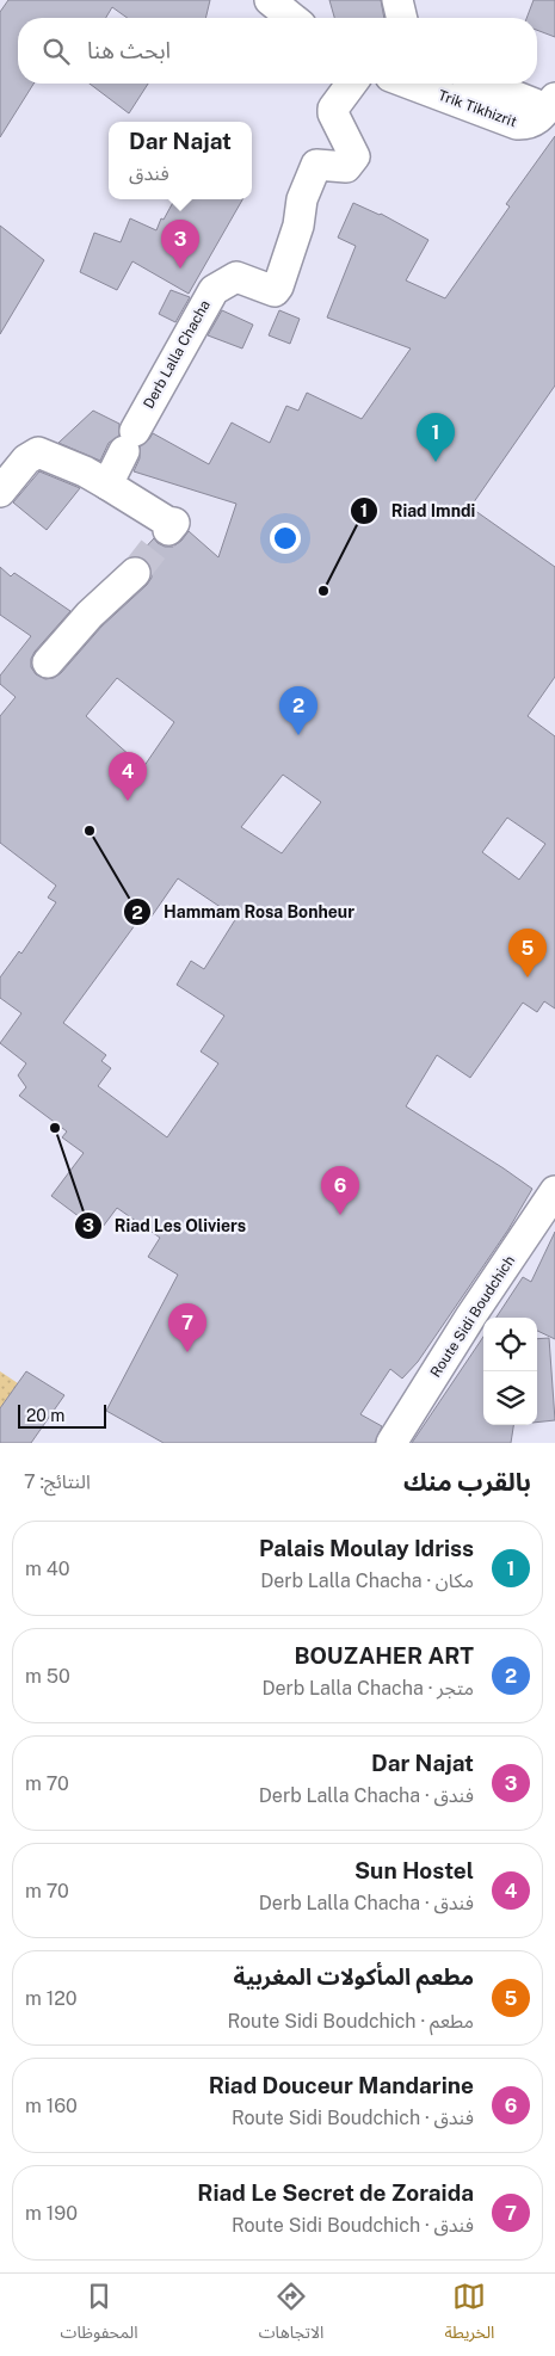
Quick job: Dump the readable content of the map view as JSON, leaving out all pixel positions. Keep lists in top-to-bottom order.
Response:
{
  "streets": {
    "street": ["Trik Tikhizrit", "Derb Lalla Chacha", "Route Sidi Boudchich"]
  },
  "places": ["Riad Imndi", "Hammam Rosa Bonheur", "Riad Les Oliviers"],
  "scale_bar": "20 m",
  "page": {
    "search": "ابحث هنا",
    "popup": ["Dar Najat", "فندق"],
    "pins": [
      "3",
      "1",
      "2",
      "4",
      "5",
      "6",
      "7"
    ],
    "scale": "20 m",
    "heading": ["بالقرب منك", "النتائج: 7"],
    "list": [
      {
        "mark": "1",
        "name": "Palais Moulay Idriss",
        "note": "مكان · Derb Lalla Chacha",
        "value": "40 m"
      },
      {
        "mark": "2",
        "name": "BOUZAHER ART",
        "note": "متجر · Derb Lalla Chacha",
        "value": "50 m"
      },
      {
        "mark": "3",
        "name": "Dar Najat",
        "note": "فندق · Derb Lalla Chacha",
        "value": "70 m"
      },
      {
        "mark": "4",
        "name": "Sun Hostel",
        "note": "فندق · Derb Lalla Chacha",
        "value": "70 m"
      },
      {
        "mark": "5",
        "name": "مطعم المأكولات المغربية",
        "note": "مطعم · Route Sidi Boudchich",
        "value": "120 m"
      },
      {
        "mark": "6",
        "name": "Riad Douceur Mandarine",
        "note": "فندق · Route Sidi Boudchich",
        "value": "160 m"
      },
      {
        "mark": "7",
        "name": "Riad Le Secret de Zoraida",
        "note": "فندق · Route Sidi Boudchich",
        "value": "190 m"
      }
    ],
    "nav": ["الخريطة", "الاتجاهات", "المحفوظات"]
  }
}
